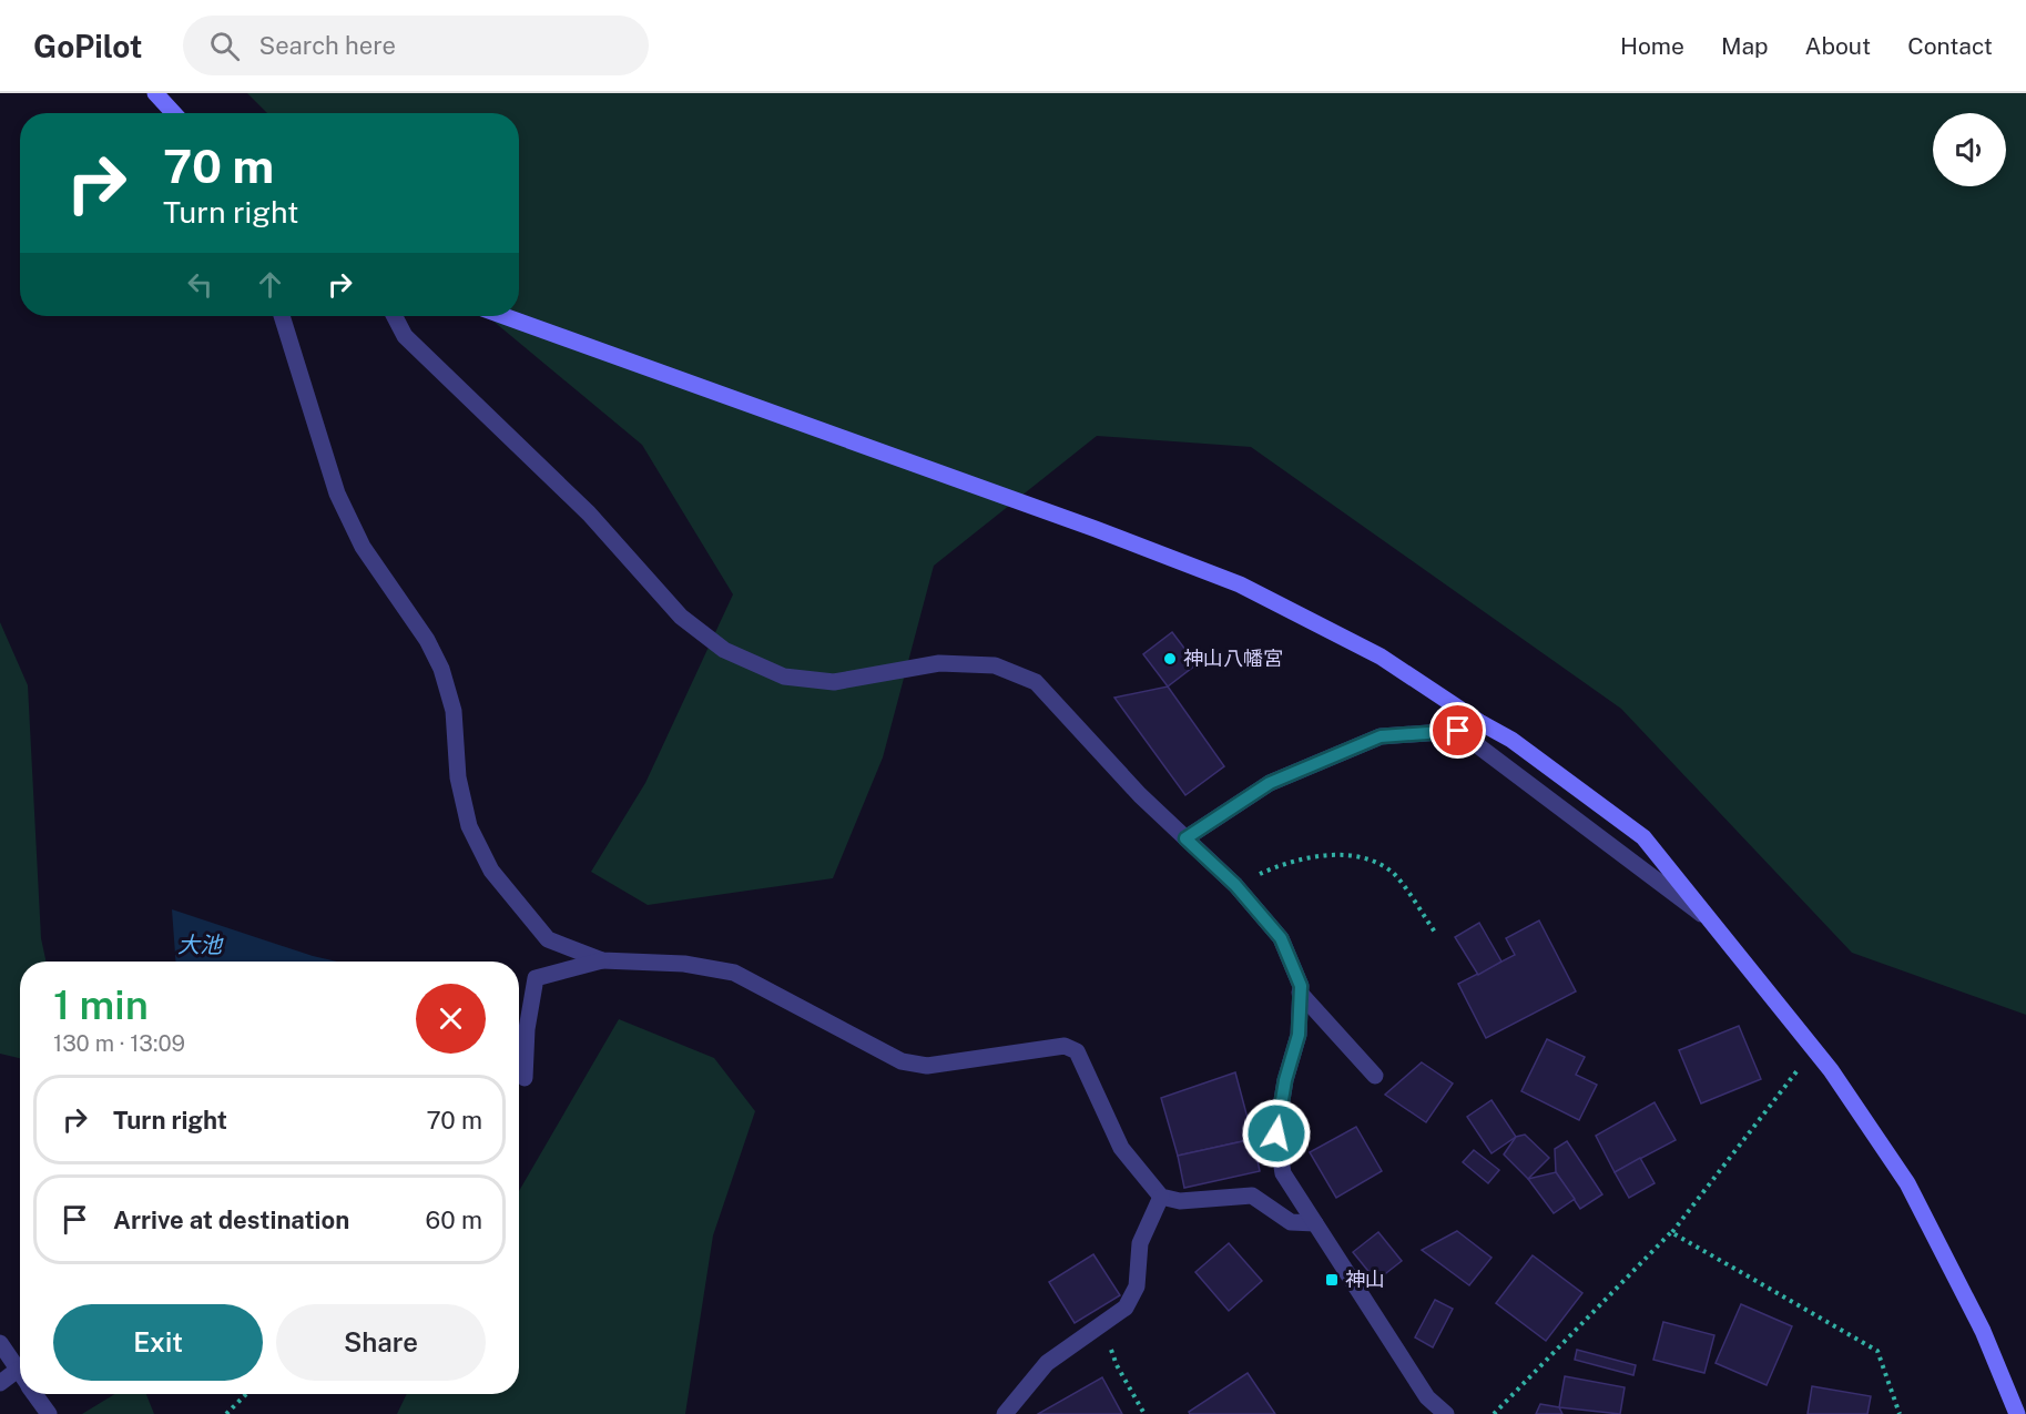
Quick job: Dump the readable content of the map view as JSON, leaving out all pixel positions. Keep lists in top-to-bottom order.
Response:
{
  "water": ["大池"],
  "places": {
    "other": ["神山八幡宮"],
    "transit": ["神山"]
  },
  "page": {
    "header": "GoPilot",
    "search": "Search here",
    "nav": [
      "Home",
      "Map",
      "About",
      "Contact"
    ],
    "turn": ["70 m", "Turn right"],
    "heading": ["1 min", "130 m · 13:09"],
    "list": [
      {
        "name": "Turn right",
        "value": "70 m"
      },
      {
        "name": "Arrive at destination",
        "value": "60 m"
      }
    ],
    "buttons": ["Exit", "Share"]
  }
}
